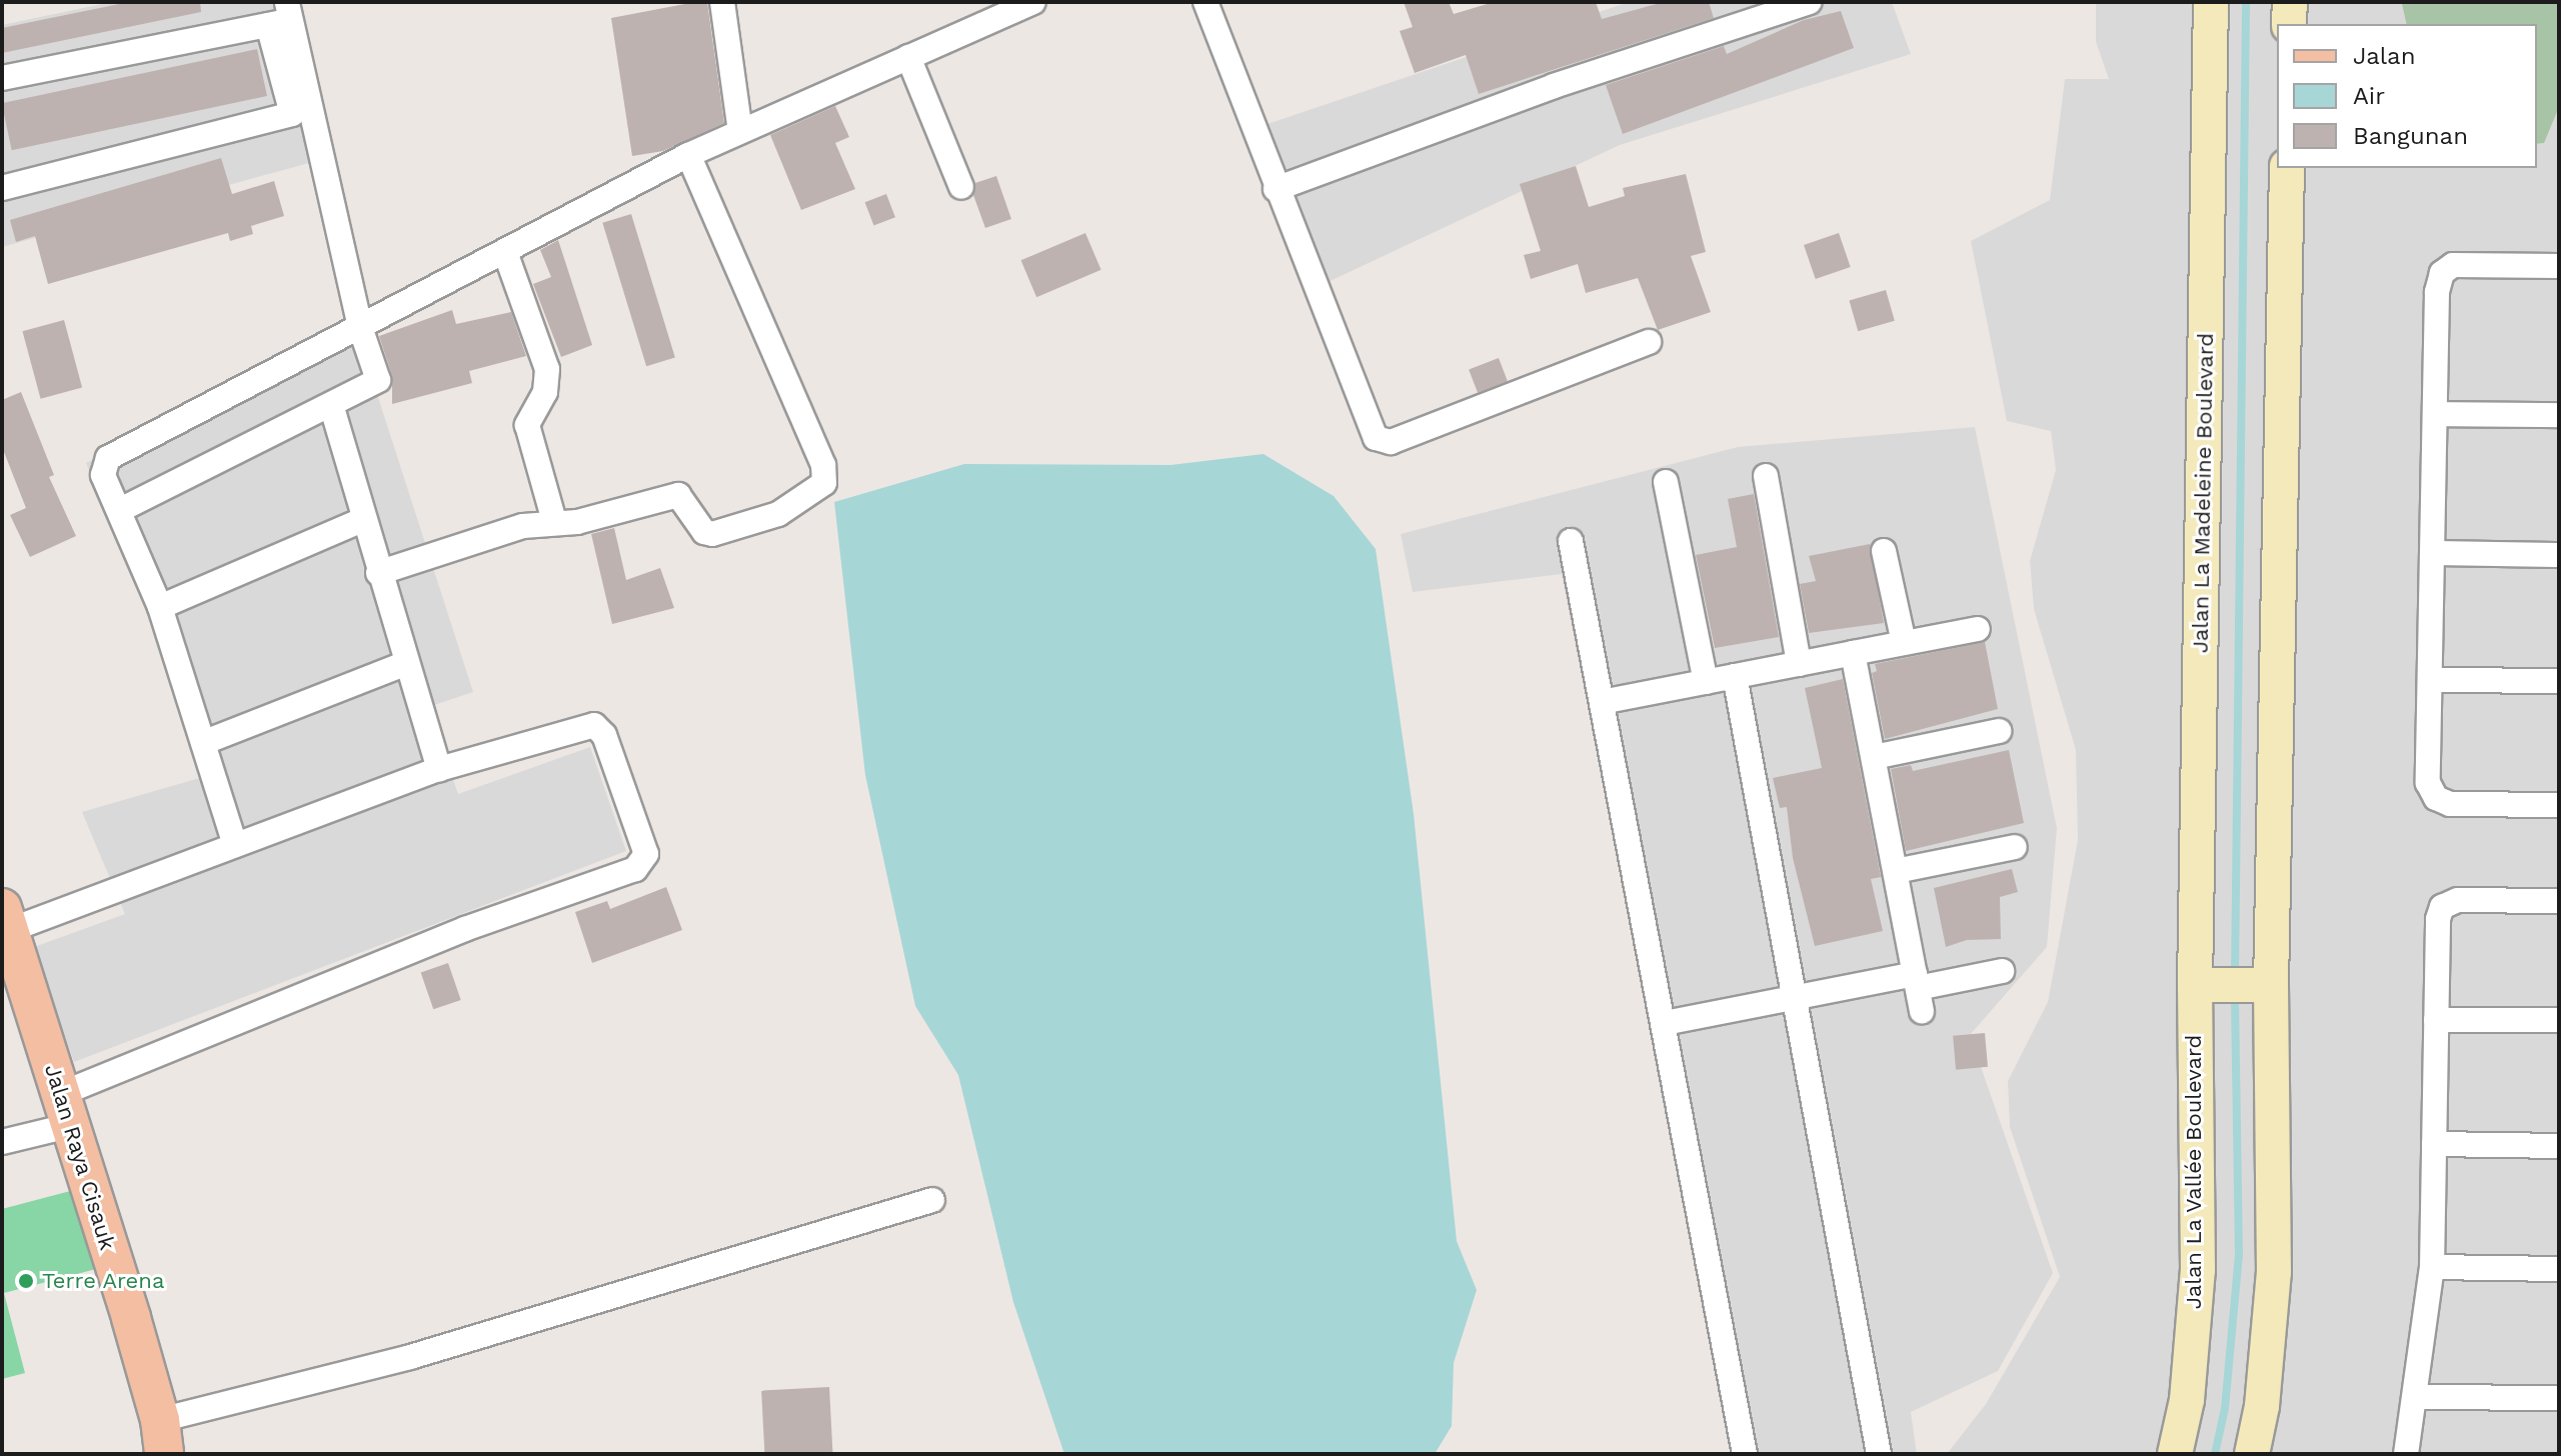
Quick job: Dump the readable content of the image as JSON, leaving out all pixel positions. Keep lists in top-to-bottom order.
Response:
{
  "streets": {
    "main road": ["Jalan Raya Cisauk"],
    "street": ["Jalan La Madeleine Boulevard", "Jalan La Vallée Boulevard"]
  },
  "crossings": [
    ["Jalan La Madeleine Boulevard", "Jalan La Vallée Boulevard"]
  ],
  "places": ["Terre Arena"],
  "legend": ["Jalan", "Air", "Bangunan"]
}
